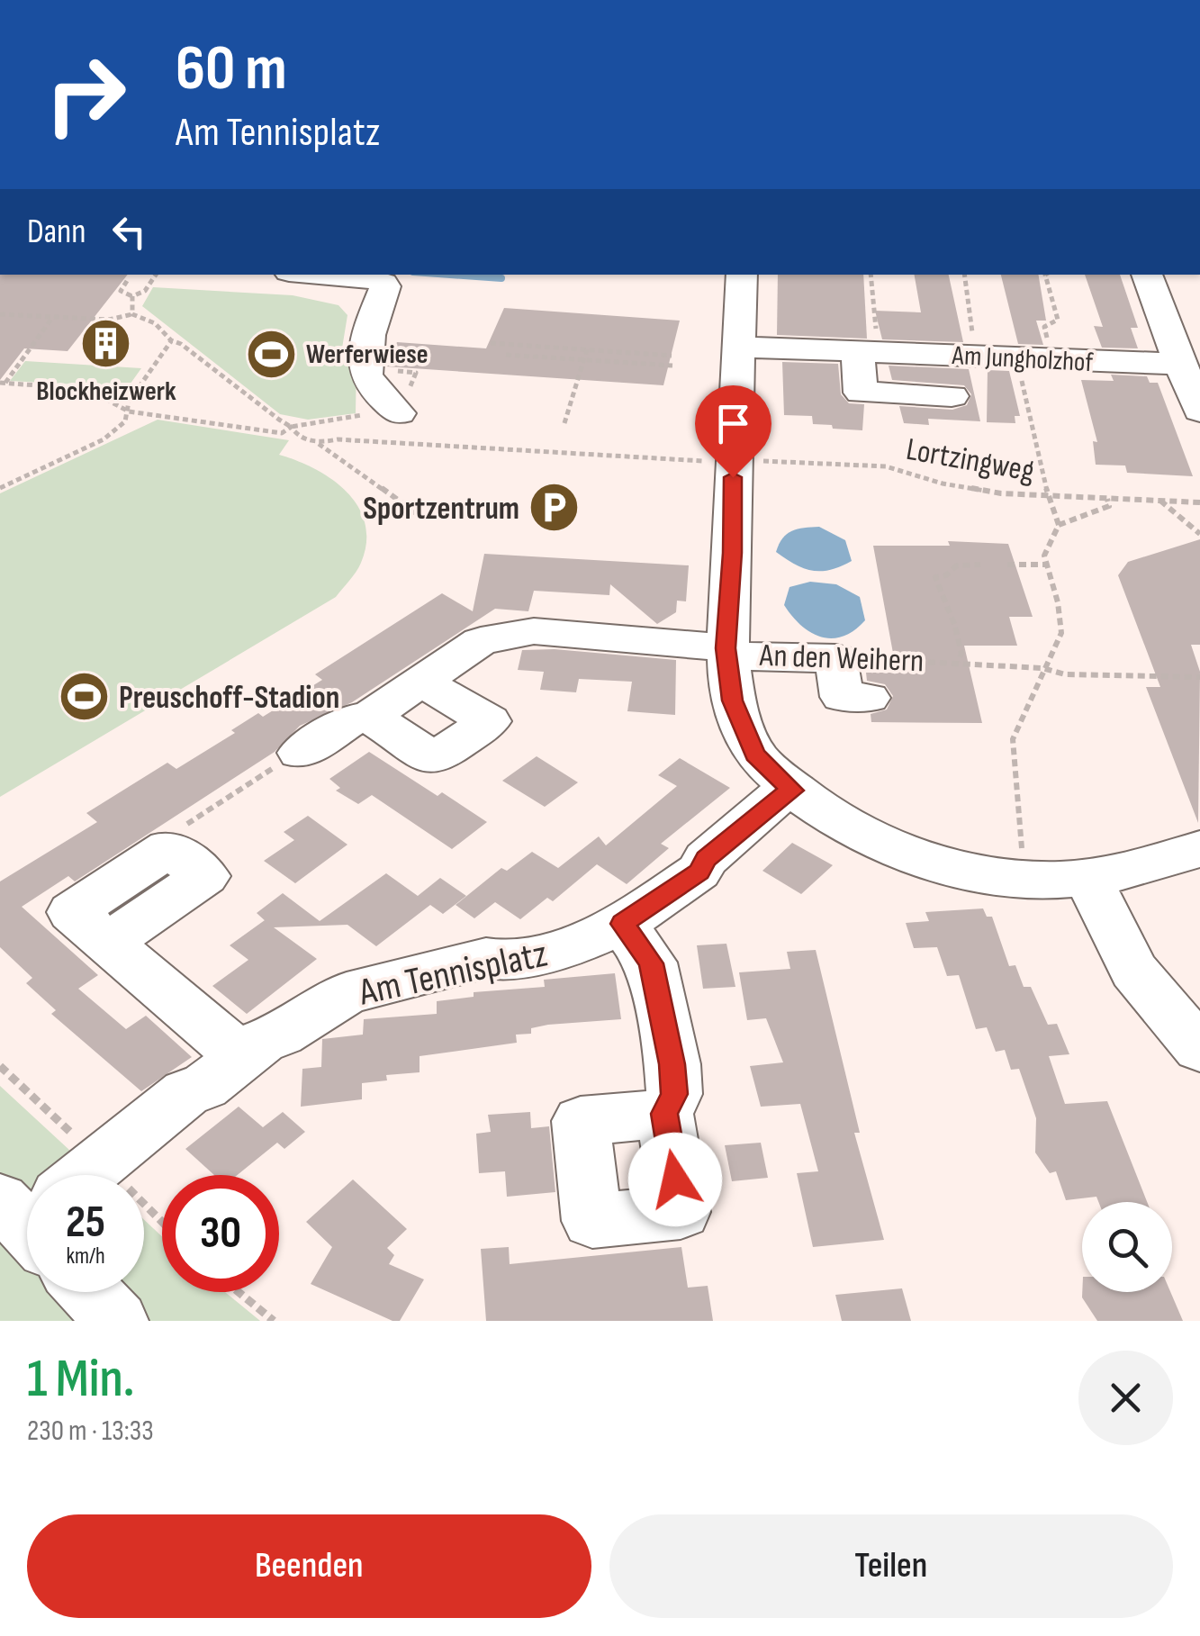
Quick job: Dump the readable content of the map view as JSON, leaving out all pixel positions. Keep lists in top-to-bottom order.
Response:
{
  "streets": {
    "street": ["Am Jungholzhof", "An den Weihern", "Am Tennisplatz"],
    "path": ["Lortzingweg"]
  },
  "places": {
    "building": ["Blockheizwerk"],
    "sports": ["Werferwiese", "Preuschoff-Stadion"],
    "parking": ["Sportzentrum"]
  },
  "page": {
    "turn": ["60 m", "Am Tennisplatz"],
    "then": "Dann",
    "speed": "25 km/h",
    "limit": "30",
    "heading": ["1 Min.", "230 m · 13:33"],
    "buttons": ["Beenden", "Teilen"]
  }
}
